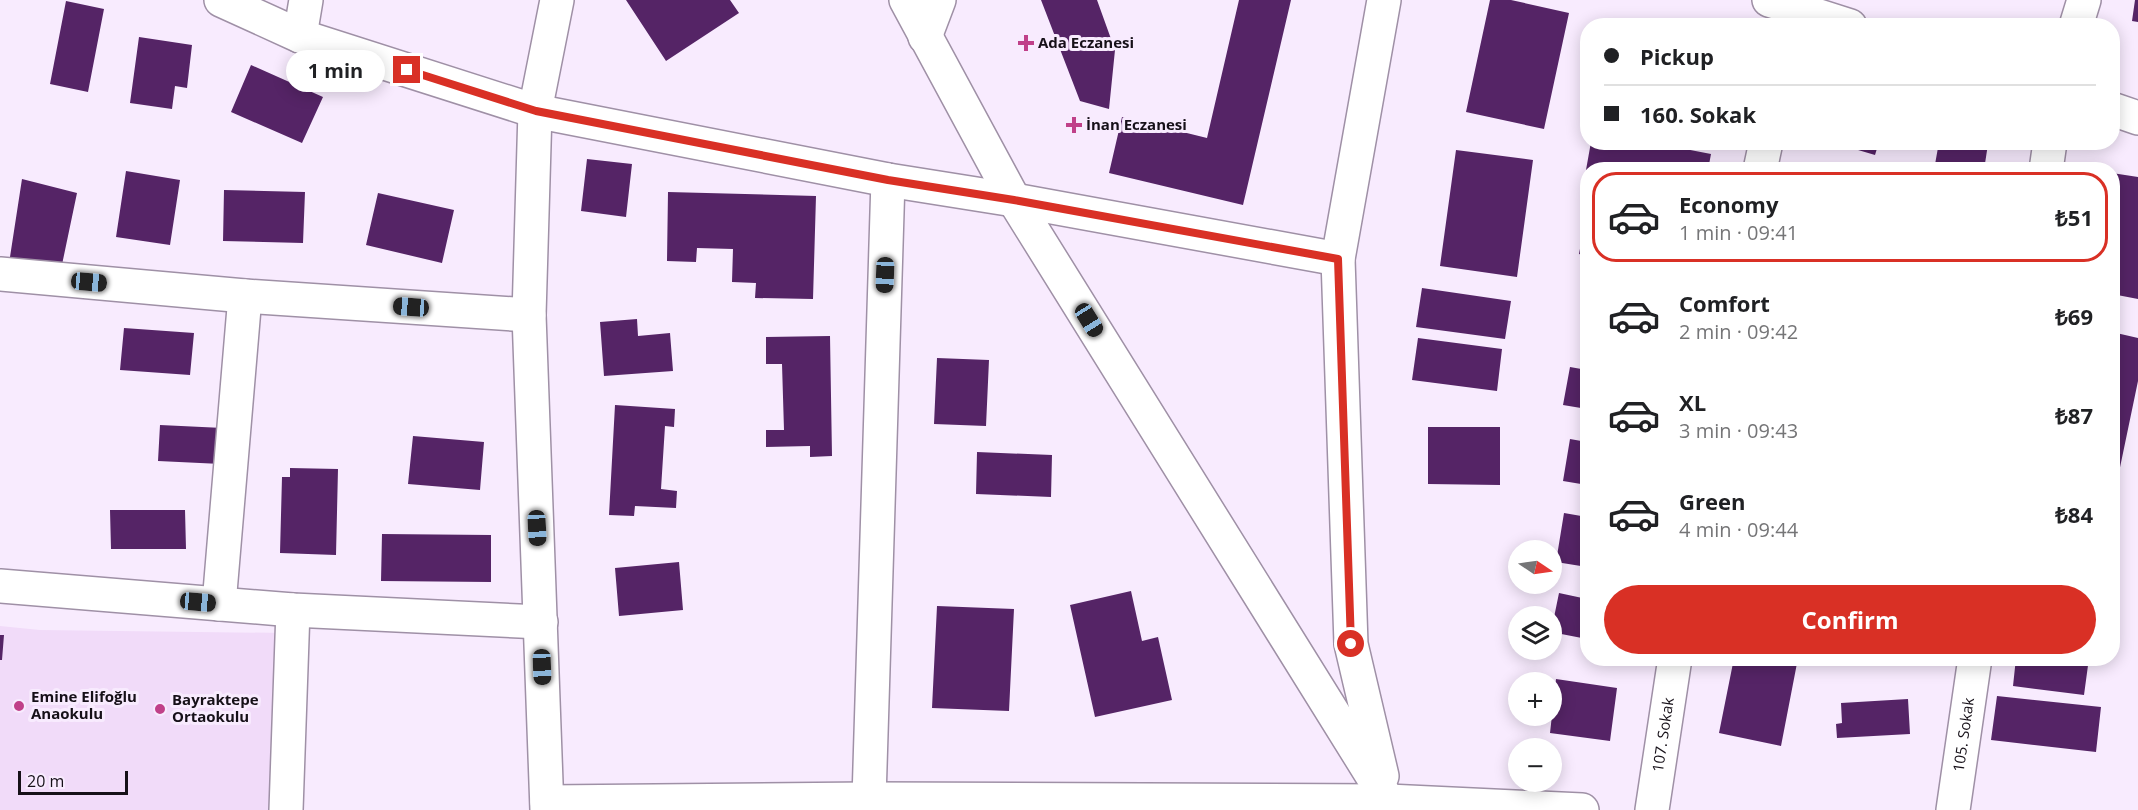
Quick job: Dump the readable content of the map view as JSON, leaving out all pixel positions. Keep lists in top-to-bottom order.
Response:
{
  "streets": {
    "street": ["107. Sokak", "105. Sokak"]
  },
  "places": {
    "health": ["Ada Eczanesi", "İnan Eczanesi"],
    "other": ["Emine Elifoğlu Anaokulu", "Bayraktepe Ortaokulu"]
  },
  "scale_bar": "20 m",
  "north": "right",
  "page": {
    "banner": ["Pickup", "160. Sokak"],
    "bubble": "1 min",
    "list": [
      {
        "name": "Economy",
        "note": "1 min · 09:41",
        "value": "₺51"
      },
      {
        "name": "Comfort",
        "note": "2 min · 09:42",
        "value": "₺69"
      },
      {
        "name": "XL",
        "note": "3 min · 09:43",
        "value": "₺87"
      },
      {
        "name": "Green",
        "note": "4 min · 09:44",
        "value": "₺84"
      }
    ],
    "map_buttons": ["+", "−"],
    "buttons": "Confirm",
    "scale": "20 m"
  }
}
